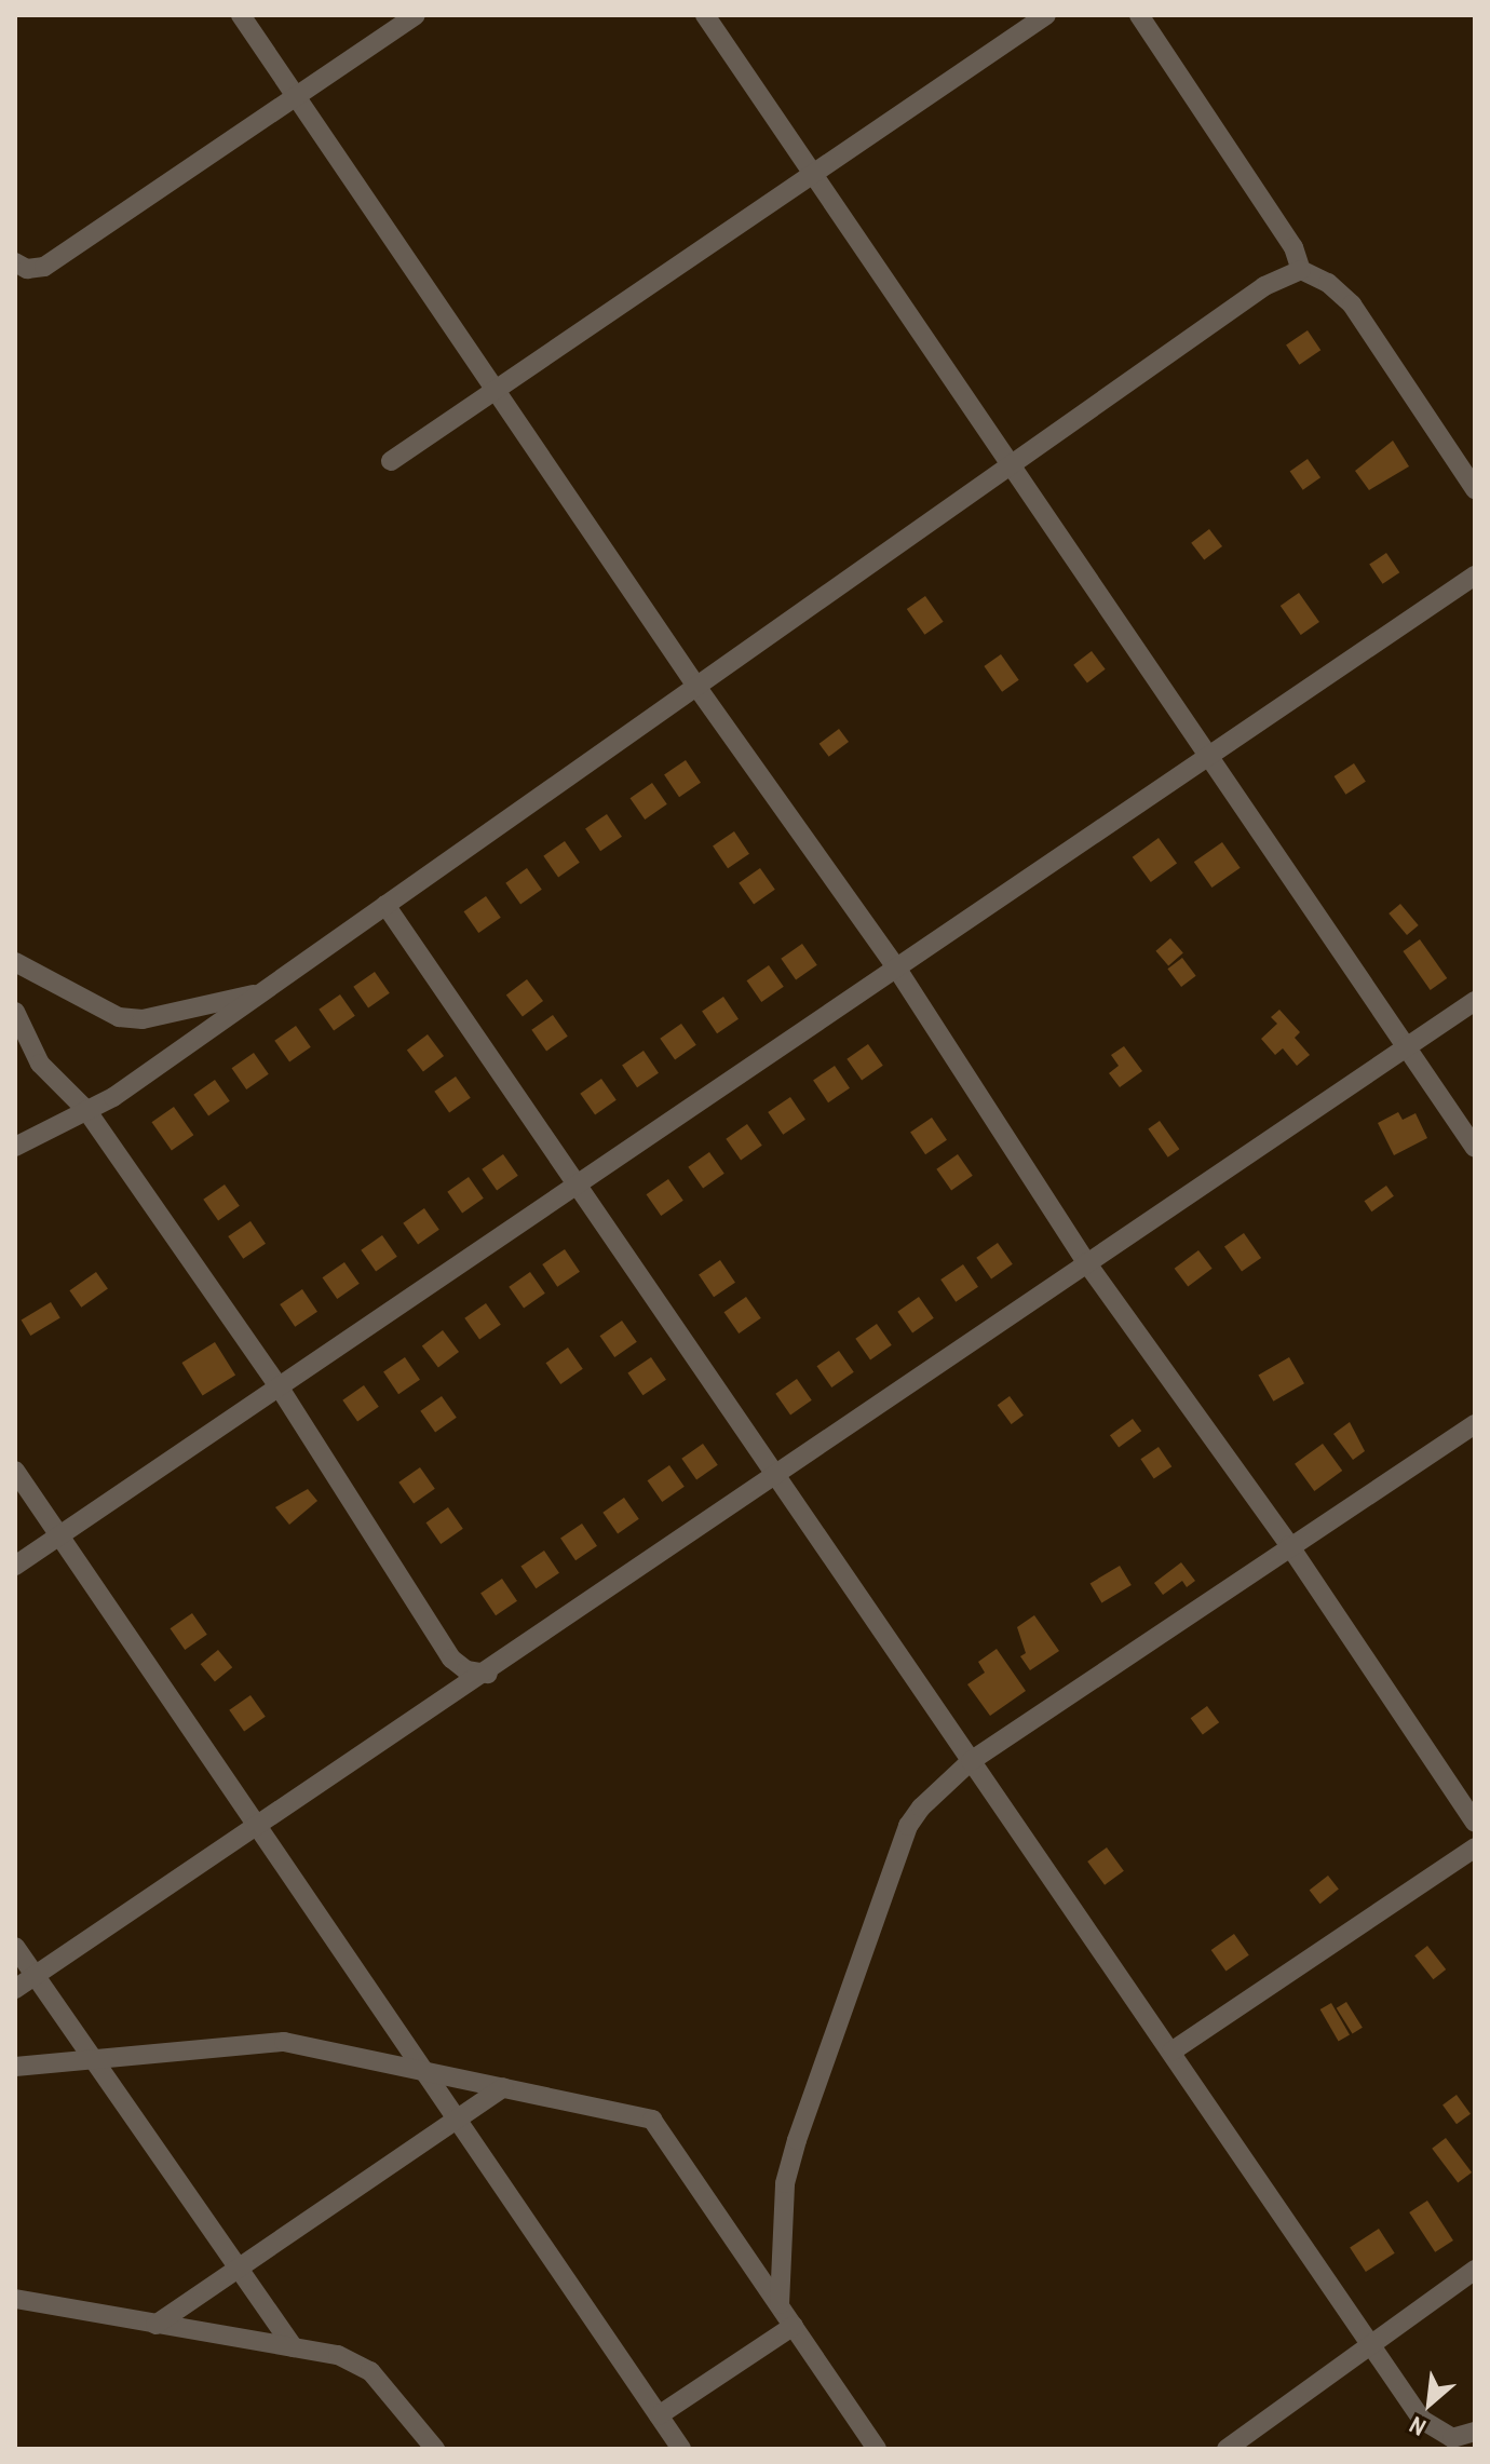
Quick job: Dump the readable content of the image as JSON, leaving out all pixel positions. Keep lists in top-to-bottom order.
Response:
{
  "north": "bottom left"
}
